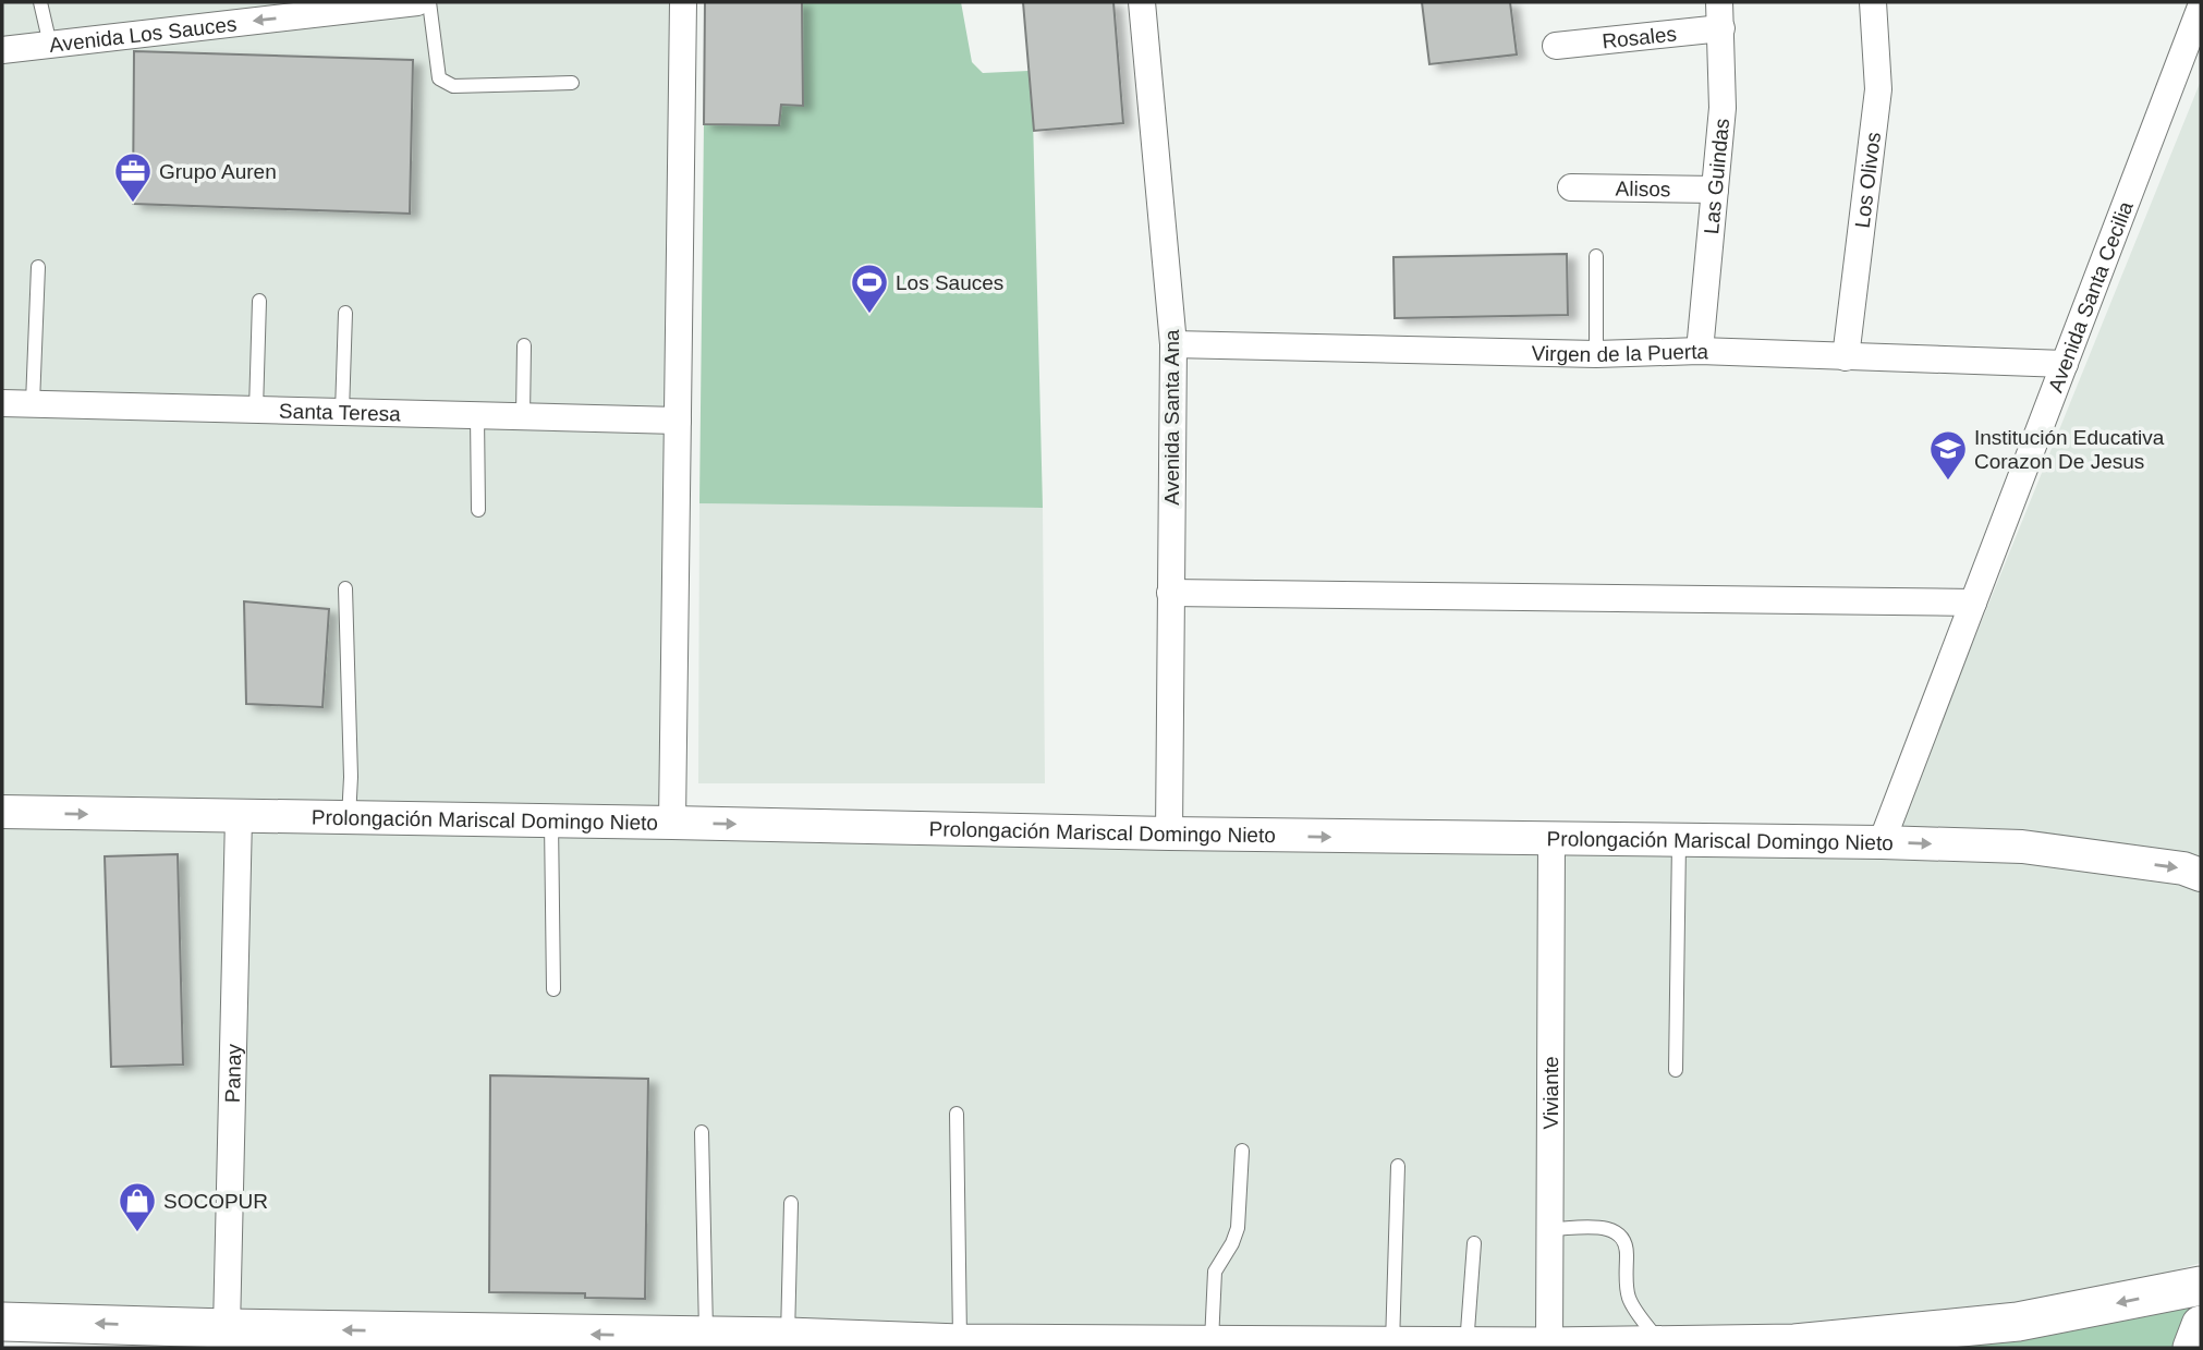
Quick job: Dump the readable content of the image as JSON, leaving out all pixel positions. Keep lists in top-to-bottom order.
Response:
{
  "streets": {
    "street": [
      "Avenida Los Sauces",
      "Rosales",
      "Las Guindas",
      "Los Olivos",
      "Alisos",
      "Avenida Santa Cecilia",
      "Virgen de la Puerta",
      "Santa Teresa",
      "Avenida Santa Ana",
      "Prolongación Mariscal Domingo Nieto",
      "Panay",
      "Viviante"
    ]
  },
  "crossings": [
    ["Rosales", "Las Guindas"],
    ["Las Guindas", "Alisos"],
    ["Las Guindas", "Virgen de la Puerta"],
    ["Los Olivos", "Virgen de la Puerta"],
    ["Avenida Santa Cecilia", "Virgen de la Puerta"],
    ["Avenida Santa Cecilia", "Prolongación Mariscal Domingo Nieto"],
    ["Virgen de la Puerta", "Avenida Santa Ana"],
    ["Avenida Santa Ana", "Prolongación Mariscal Domingo Nieto"],
    ["Prolongación Mariscal Domingo Nieto", "Panay"],
    ["Prolongación Mariscal Domingo Nieto", "Viviante"]
  ],
  "one_way": ["Avenida Los Sauces"],
  "places": {
    "office": ["Grupo Auren"],
    "sports": ["Los Sauces"],
    "school or university": ["Institución Educativa Corazon De Jesus"],
    "shop": ["SOCOPUR"]
  }
}
